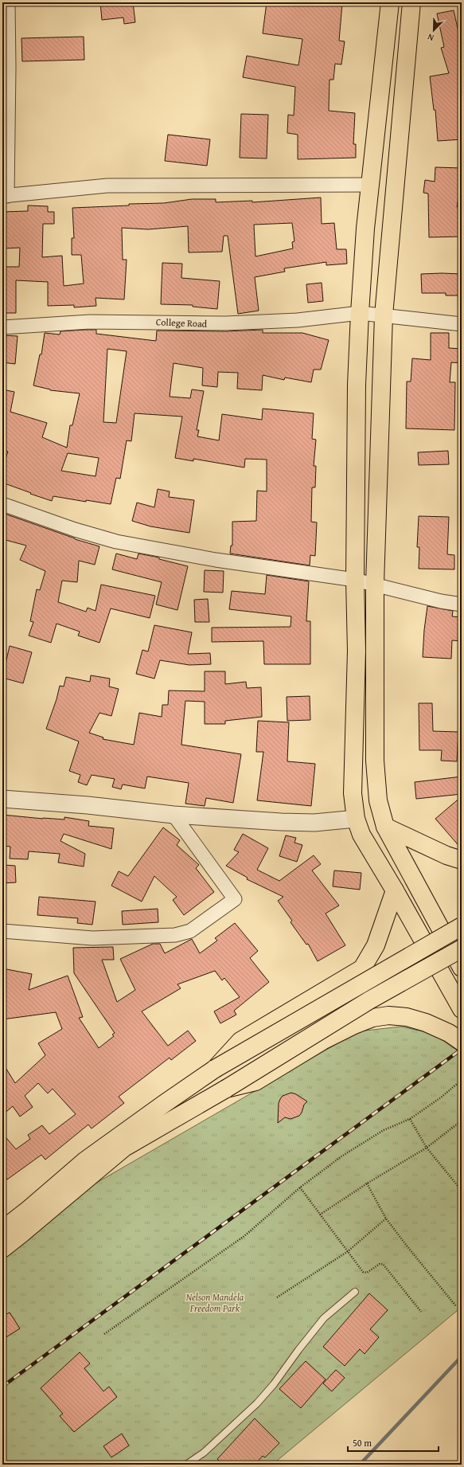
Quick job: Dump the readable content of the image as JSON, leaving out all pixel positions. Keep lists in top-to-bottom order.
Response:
{
  "streets": {
    "street": ["College Road"]
  },
  "parks": ["Nelson Mandela Freedom Park"],
  "scale_bar": "50 m",
  "north": "bottom left"
}
